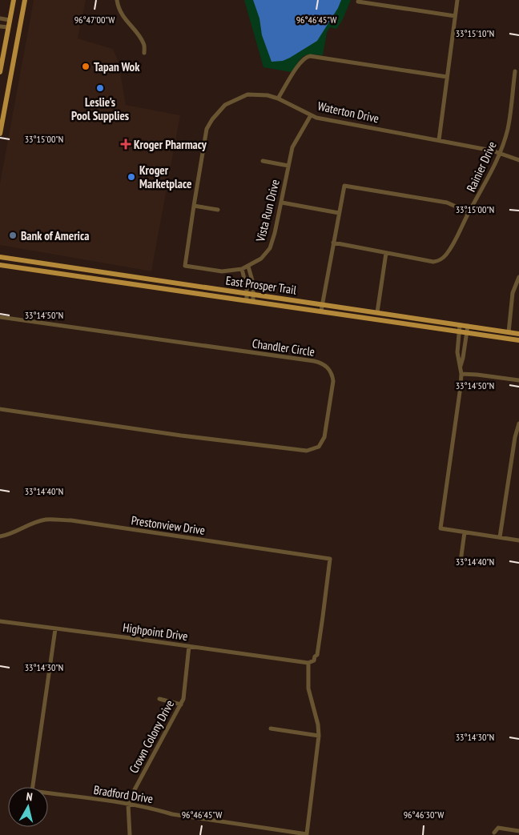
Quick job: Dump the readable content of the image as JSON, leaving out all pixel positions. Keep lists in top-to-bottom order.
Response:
{
  "streets": {
    "main road": ["East Prosper Trail"],
    "street": [
      "Waterton Drive",
      "Rainier Drive",
      "Vista Run Drive",
      "Chandler Circle",
      "Prestonview Drive",
      "Highpoint Drive",
      "Crown Colony Drive",
      "Bradford Drive"
    ]
  },
  "crossings": [
    ["Waterton Drive", "Rainier Drive"],
    ["Waterton Drive", "Vista Run Drive"],
    ["Prestonview Drive", "Highpoint Drive"],
    ["Highpoint Drive", "Crown Colony Drive"],
    ["Highpoint Drive", "Bradford Drive"],
    ["Crown Colony Drive", "Bradford Drive"]
  ],
  "places": {
    "other": [
      "Tapan Wok",
      "Leslie's Pool Supplies",
      "Kroger Marketplace",
      "Bank of America"
    ],
    "health": ["Kroger Pharmacy"]
  },
  "north": "top",
  "coordinates": [
    "96°47'00\"W",
    "96°46'45\"W",
    "33°15'10\"N",
    "33°15'00\"N",
    "33°14'50\"N",
    "33°14'40\"N",
    "33°14'30\"N",
    "96°46'30\"W"
  ]
}
